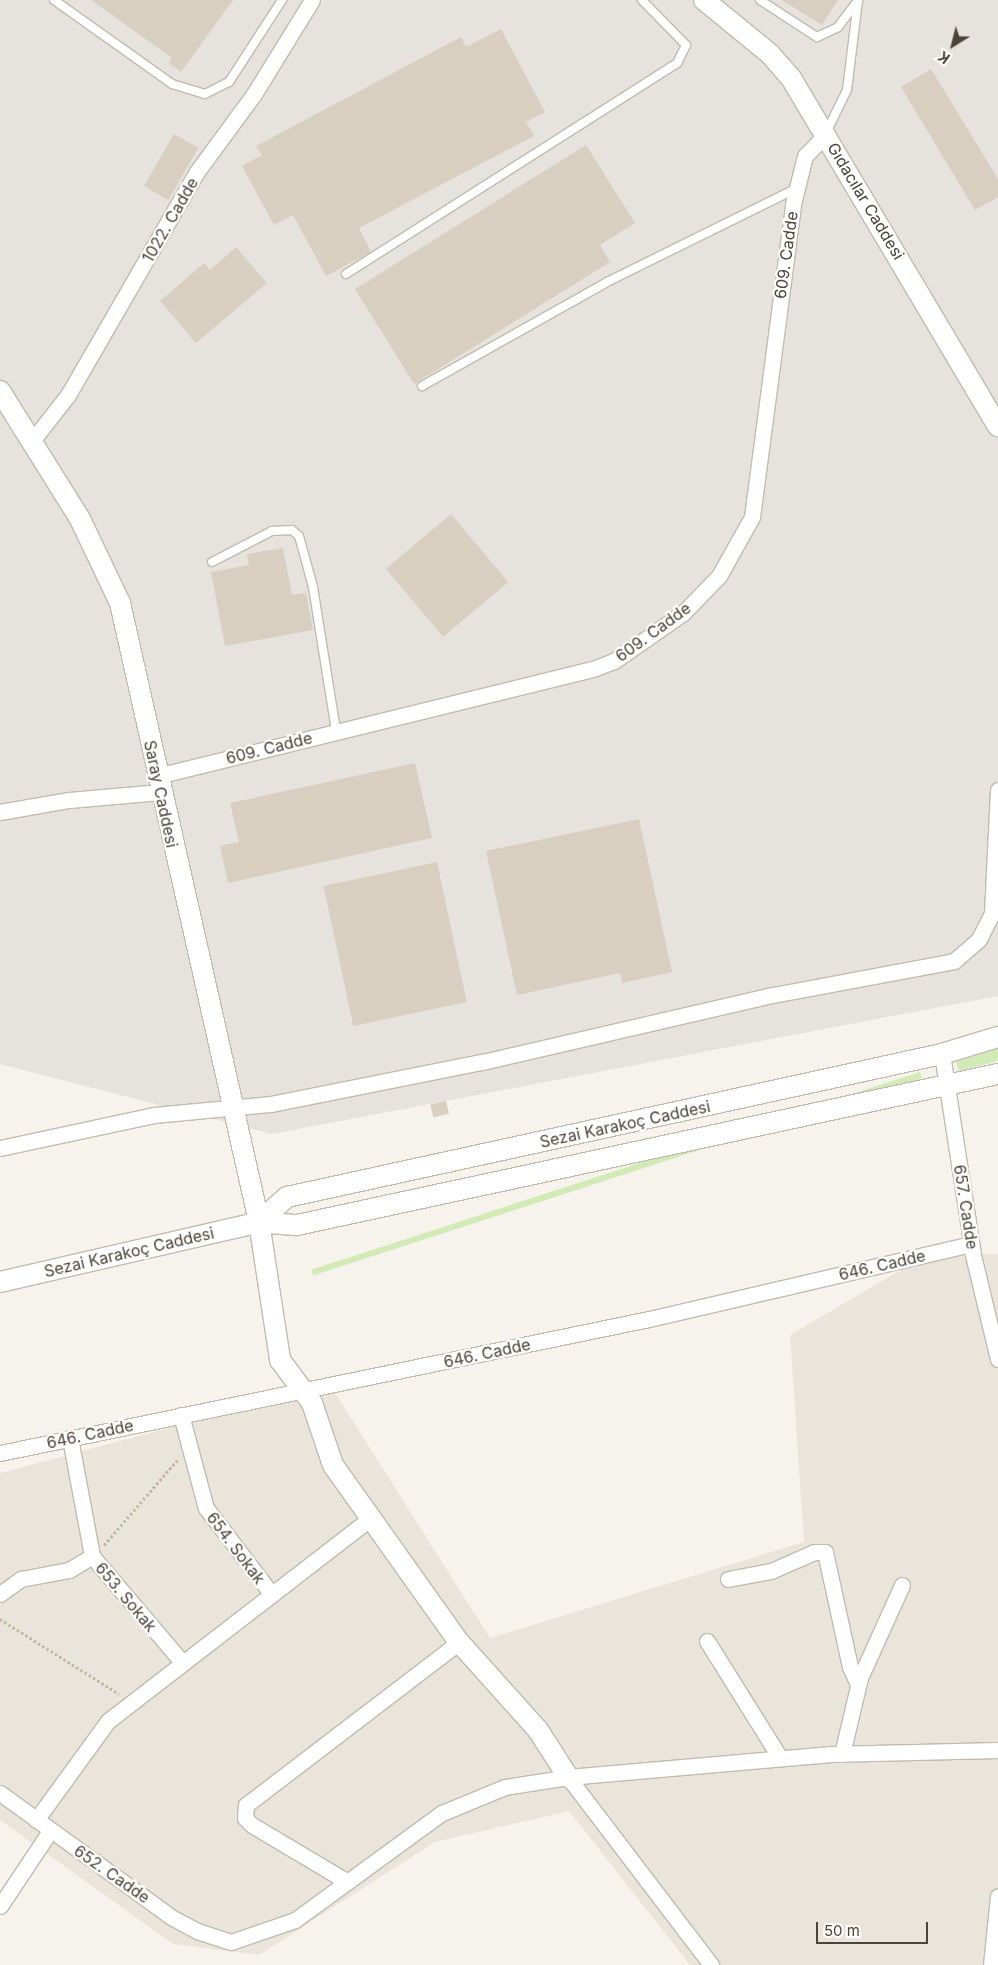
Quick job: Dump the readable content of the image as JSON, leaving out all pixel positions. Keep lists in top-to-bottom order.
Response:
{
  "streets": {
    "street": [
      "Gıdacılar Caddesi",
      "1022. Cadde",
      "609. Cadde",
      "Saray Caddesi",
      "Sezai Karakoç Caddesi",
      "657. Cadde",
      "646. Cadde",
      "654. Sokak",
      "653. Sokak",
      "652. Cadde"
    ]
  },
  "crossings": [
    ["Gıdacılar Caddesi", "609. Cadde"],
    ["1022. Cadde", "Saray Caddesi"],
    ["609. Cadde", "Saray Caddesi"],
    ["Saray Caddesi", "Sezai Karakoç Caddesi"],
    ["Saray Caddesi", "646. Cadde"],
    ["Sezai Karakoç Caddesi", "657. Cadde"],
    ["657. Cadde", "646. Cadde"],
    ["646. Cadde", "654. Sokak"],
    ["646. Cadde", "653. Sokak"]
  ],
  "scale_bar": "50 m",
  "north": "bottom left"
}
